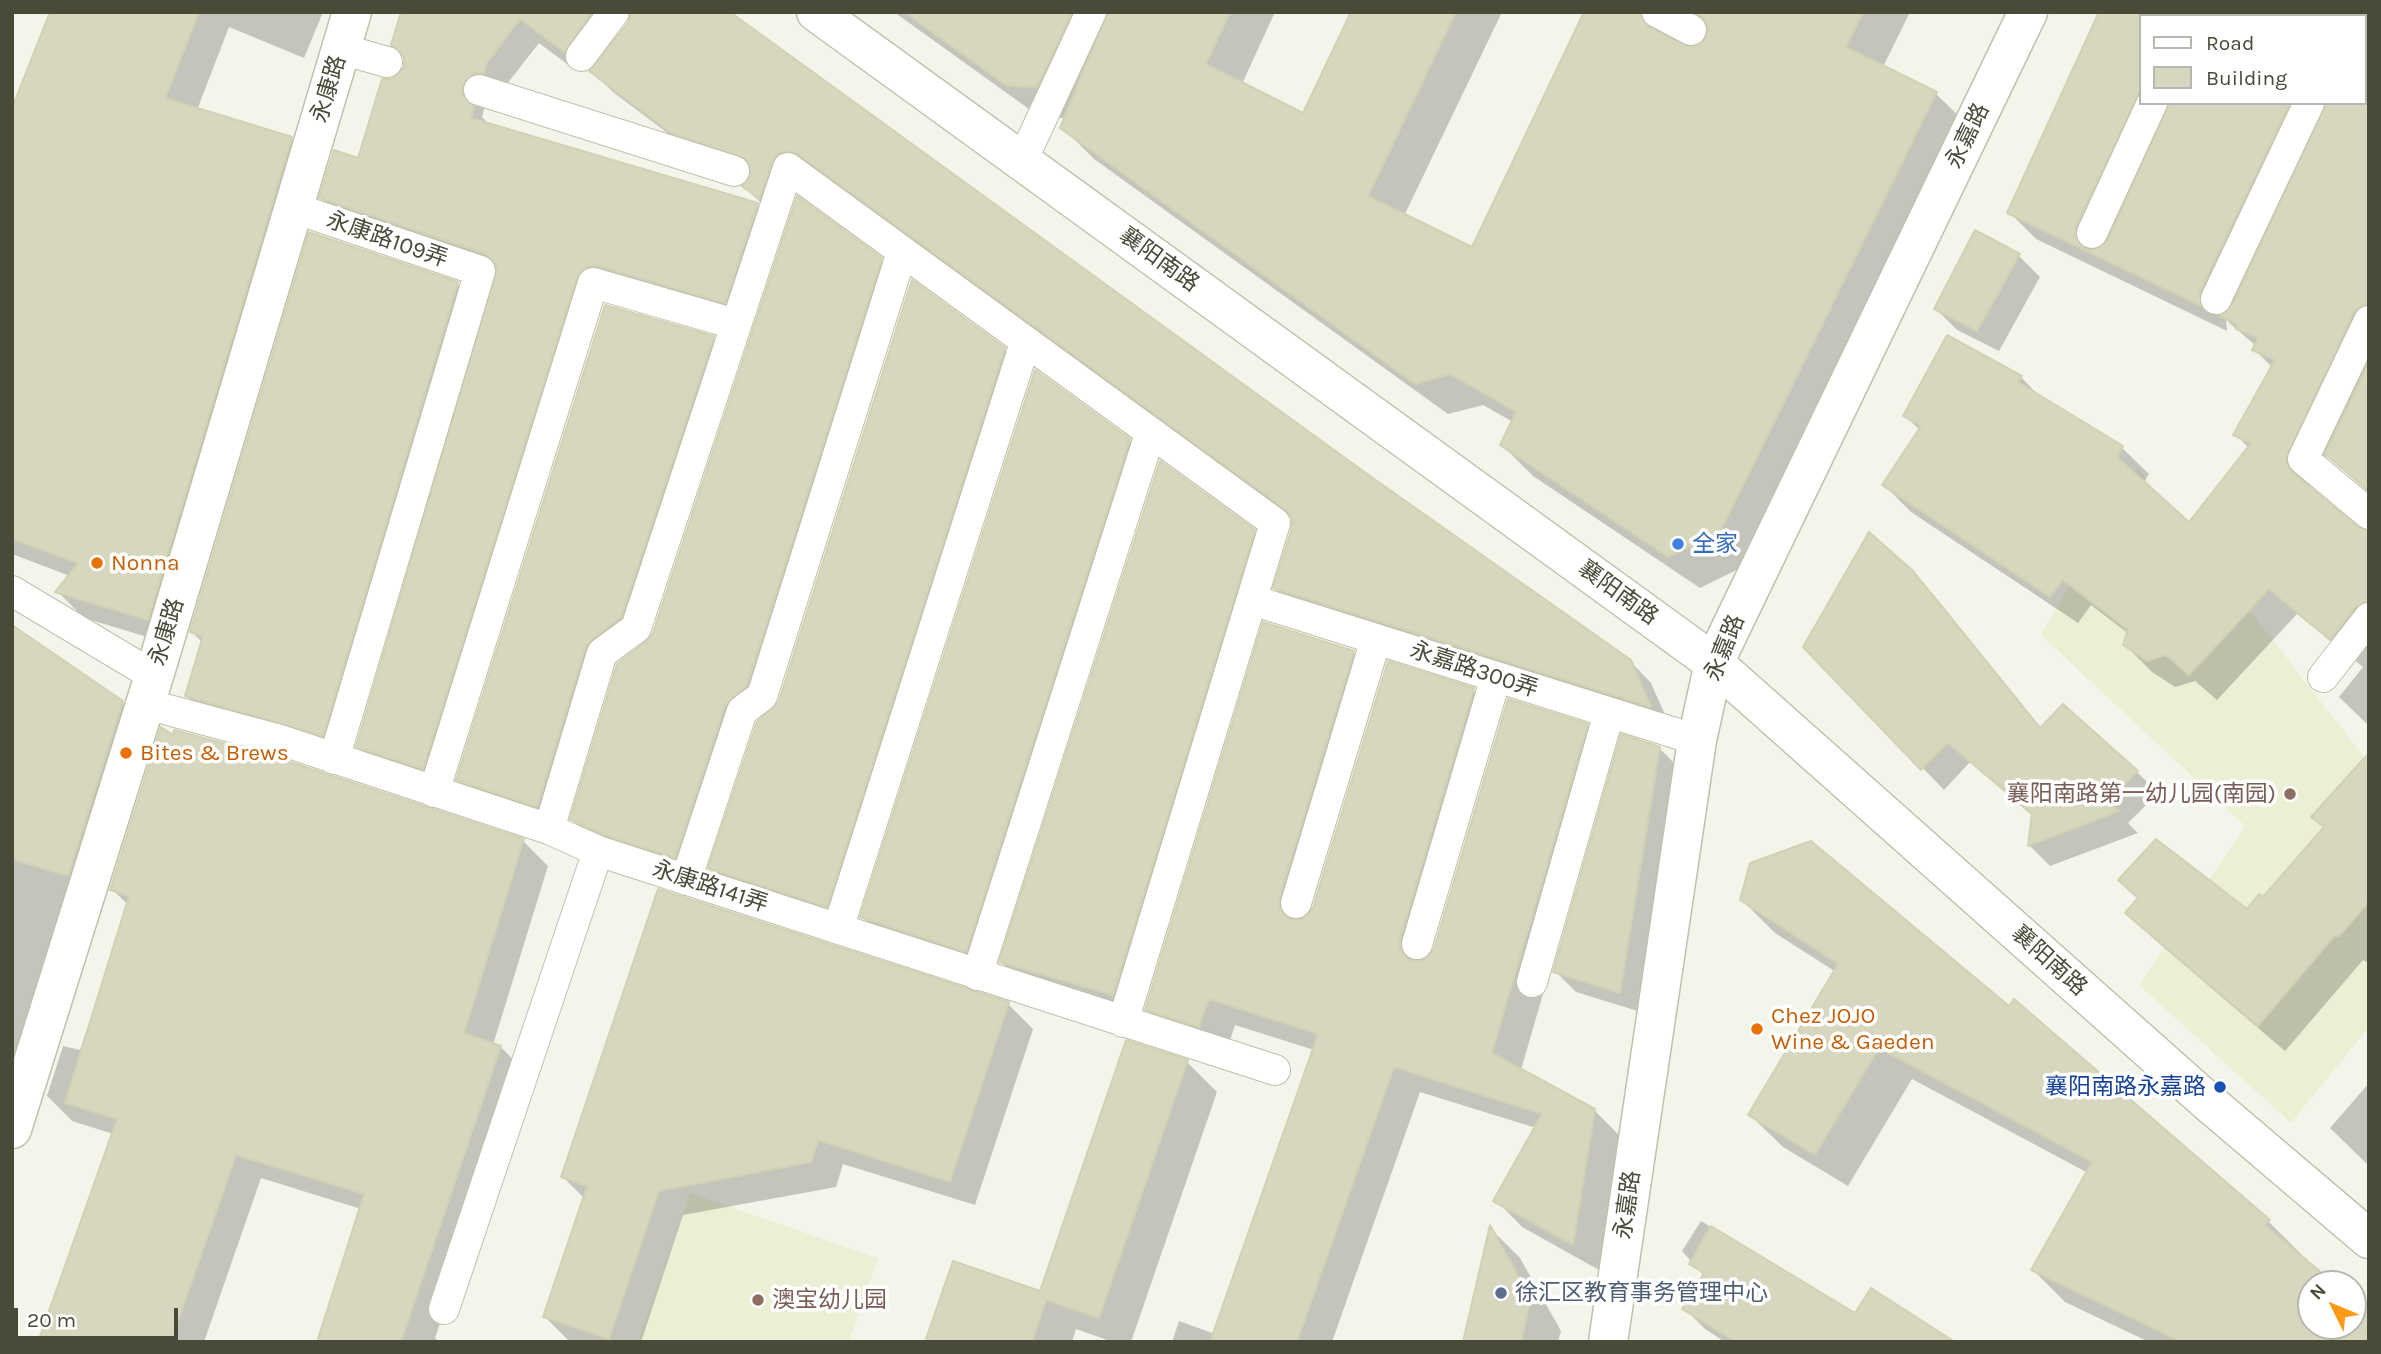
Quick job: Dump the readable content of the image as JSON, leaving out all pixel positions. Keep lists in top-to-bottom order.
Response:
{
  "streets": {
    "street": ["永康路", "永嘉路", "襄阳南路"],
    "lane": ["永康路109弄", "永嘉路300弄", "永康路141弄"]
  },
  "crossings": [
    ["永康路", "永康路109弄"],
    ["永康路", "永康路141弄"],
    ["永嘉路", "襄阳南路"],
    ["永嘉路", "永嘉路300弄"],
    ["永康路109弄", "永康路141弄"]
  ],
  "places": [
    "全家",
    "Nonna",
    "Bites & Brews",
    "襄阳南路第一幼儿园(南园)",
    "Chez JOJO Wine & Gaeden",
    "襄阳南路永嘉路",
    "徐汇区教育事务管理中心",
    "澳宝幼儿园"
  ],
  "legend": ["Road", "Building"],
  "scale_bar": "20 m",
  "north": "top left"
}
